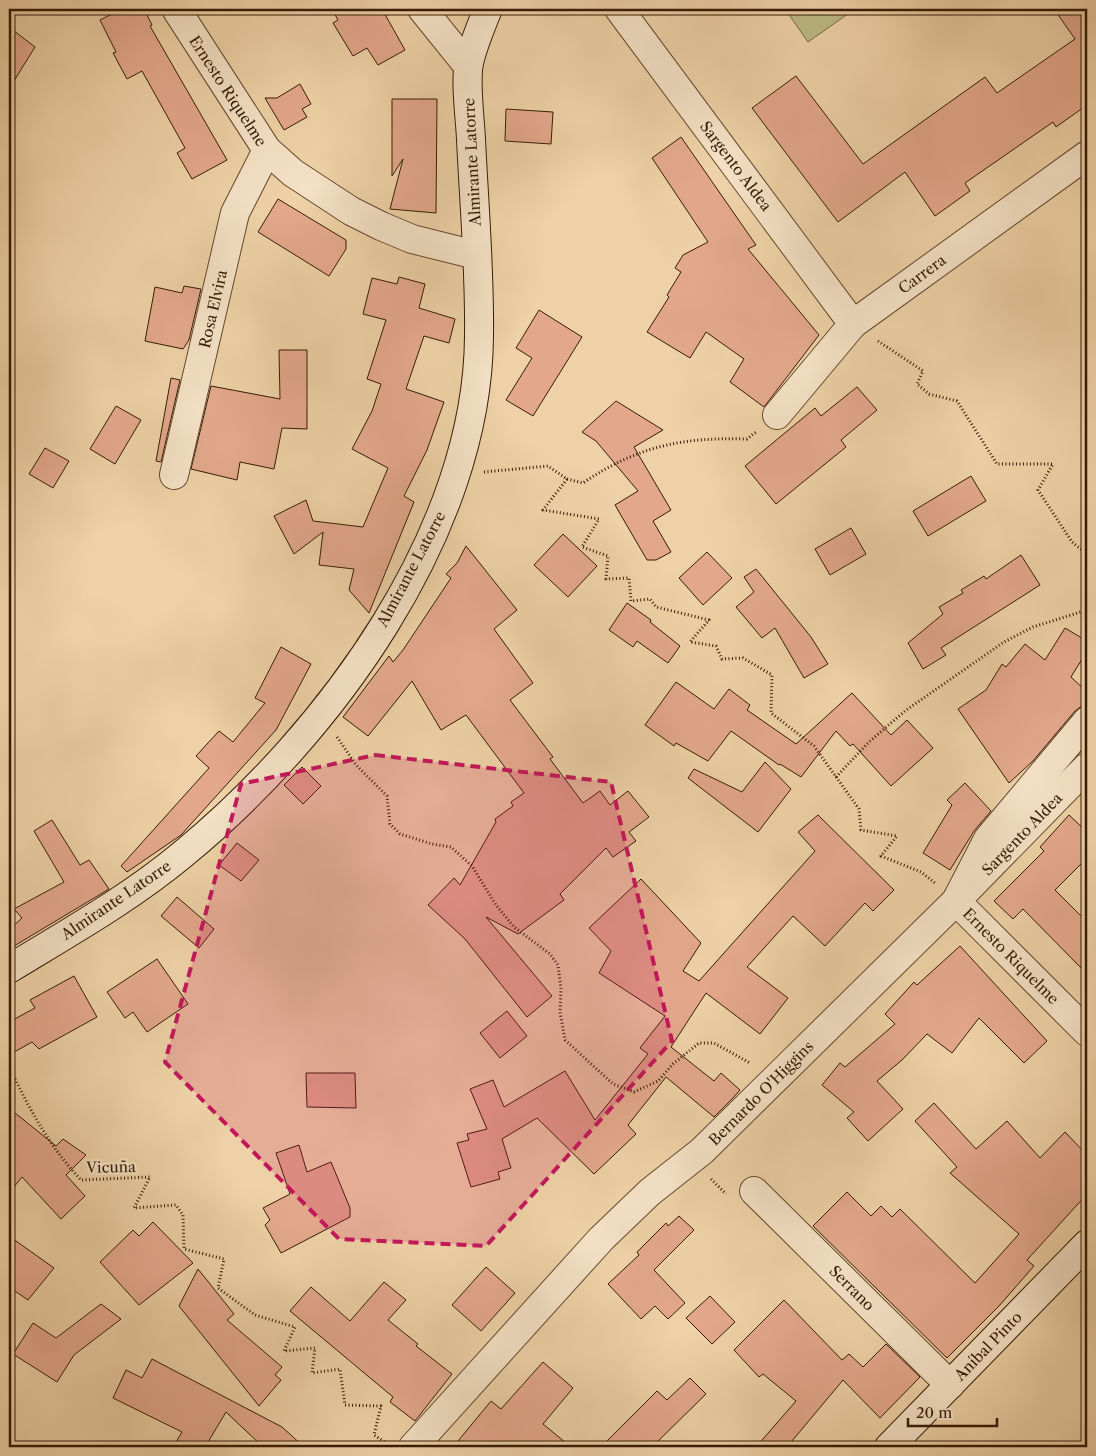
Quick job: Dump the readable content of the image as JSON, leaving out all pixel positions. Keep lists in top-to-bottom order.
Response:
{
  "streets": {
    "street": [
      "Ernesto Riquelme",
      "Almirante Latorre",
      "Sargento Aldea",
      "Carrera",
      "Rosa Elvira",
      "Bernardo O'Higgins",
      "Serrano",
      "Aníbal Pinto"
    ],
    "path": ["Vicuña"]
  },
  "crossings": [
    ["Ernesto Riquelme", "Almirante Latorre"],
    ["Ernesto Riquelme", "Sargento Aldea"],
    ["Ernesto Riquelme", "Rosa Elvira"],
    ["Ernesto Riquelme", "Bernardo O'Higgins"],
    ["Sargento Aldea", "Carrera"],
    ["Sargento Aldea", "Bernardo O'Higgins"],
    ["Serrano", "Aníbal Pinto"]
  ],
  "scale_bar": "20 m"
}
